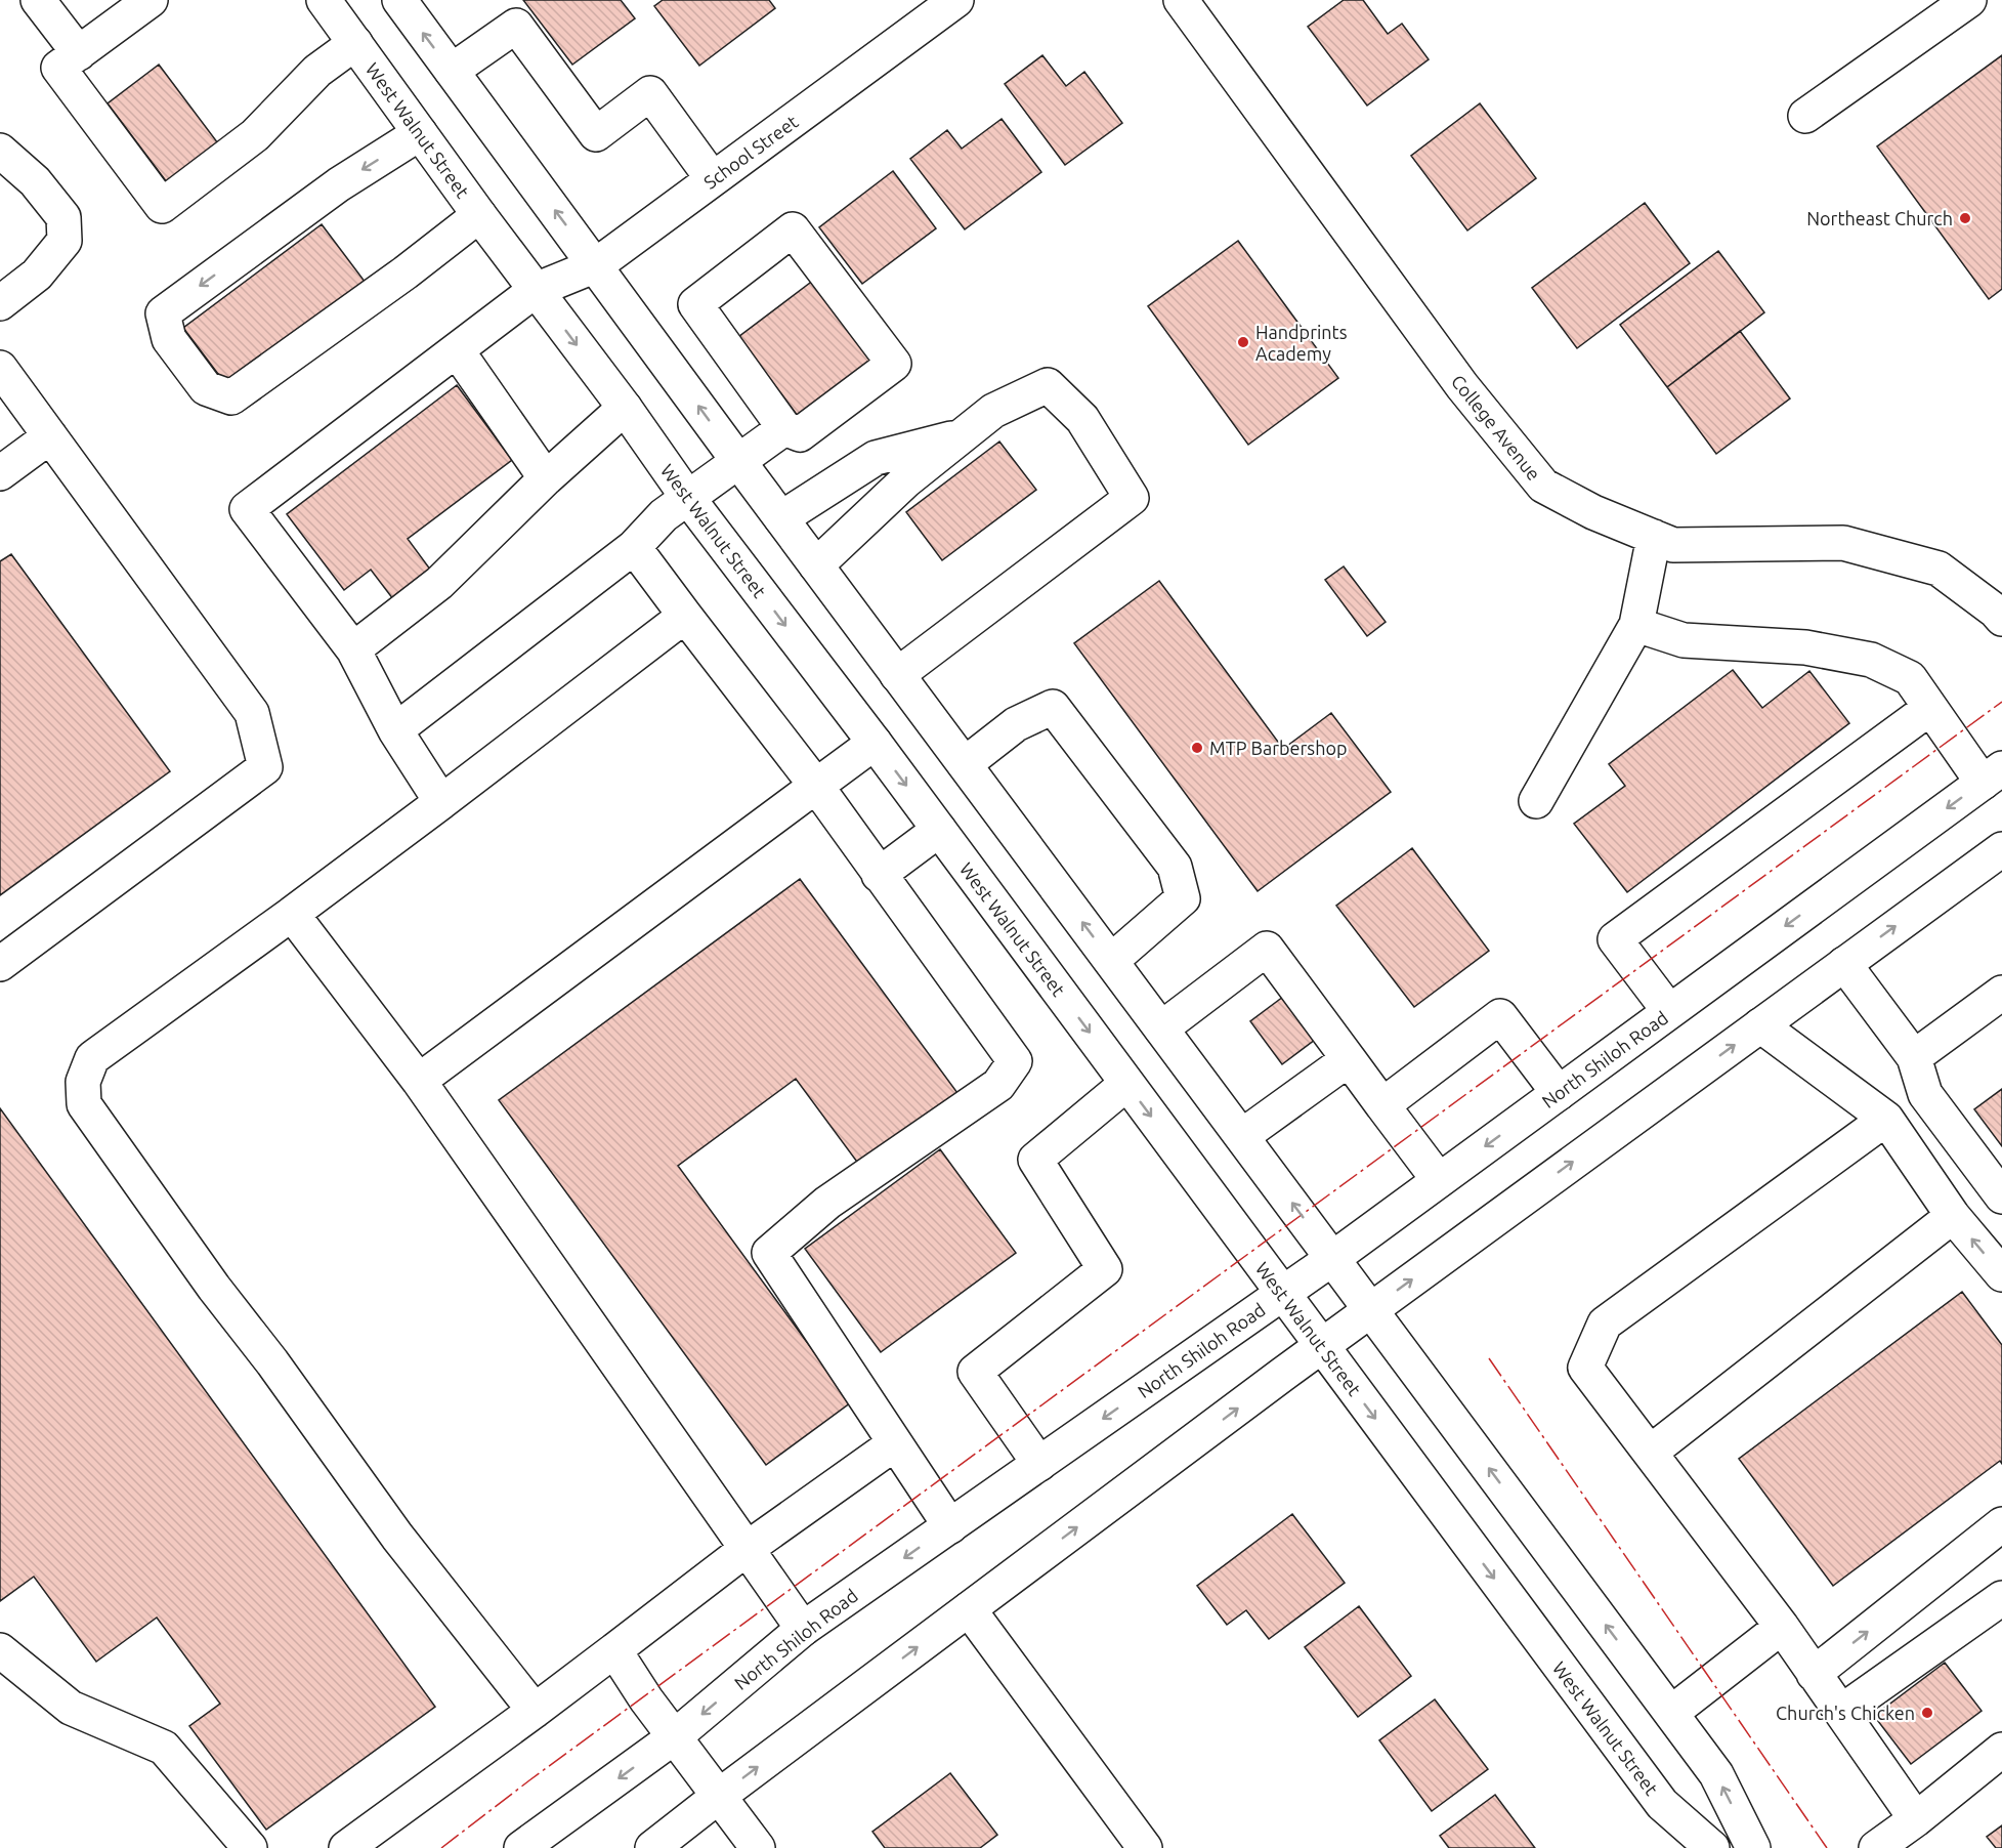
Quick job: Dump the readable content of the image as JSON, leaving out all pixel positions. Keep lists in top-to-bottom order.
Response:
{
  "streets": {
    "main road": [
      "West Walnut Street",
      "School Street",
      "College Avenue",
      "North Shiloh Road"
    ]
  },
  "crossings": [
    ["West Walnut Street", "School Street"],
    ["West Walnut Street", "North Shiloh Road"]
  ],
  "places": [
    "Northeast Church",
    "Handprints Academy",
    "MTP Barbershop",
    "Church's Chicken"
  ]
}
